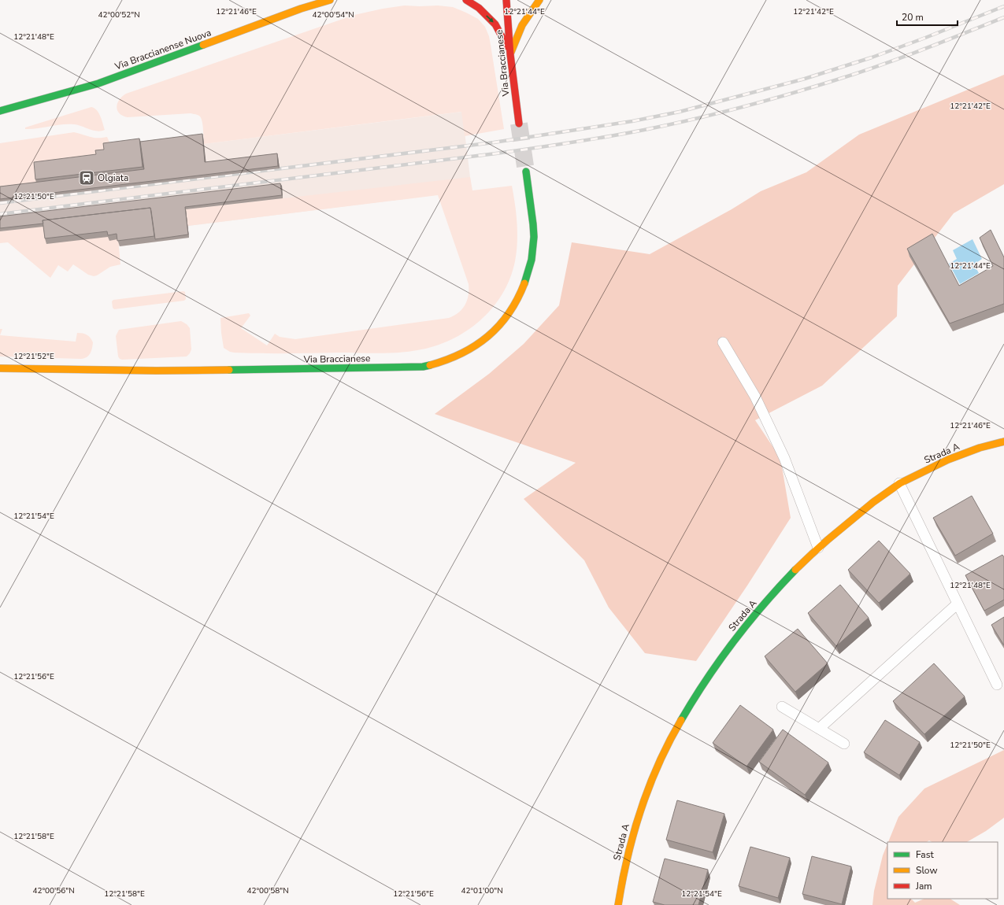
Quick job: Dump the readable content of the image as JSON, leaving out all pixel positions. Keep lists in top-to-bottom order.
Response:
{
  "streets": {
    "street": ["Via Braccianense Nuova", "Via Braccianese", "Strada A"]
  },
  "places": {
    "station": ["Olgiata"]
  },
  "legend": ["Fast", "Slow", "Jam"],
  "scale_bar": "20 m",
  "coordinates": [
    "12°21'46\"E",
    "12°21'44\"E",
    "12°21'42\"E",
    "42°00'52\"N",
    "42°00'54\"N",
    "12°21'48\"E",
    "12°21'50\"E",
    "12°21'52\"E",
    "12°21'54\"E",
    "12°21'56\"E",
    "12°21'58\"E",
    "42°00'56\"N",
    "42°00'58\"N",
    "42°01'00\"N"
  ]
}
